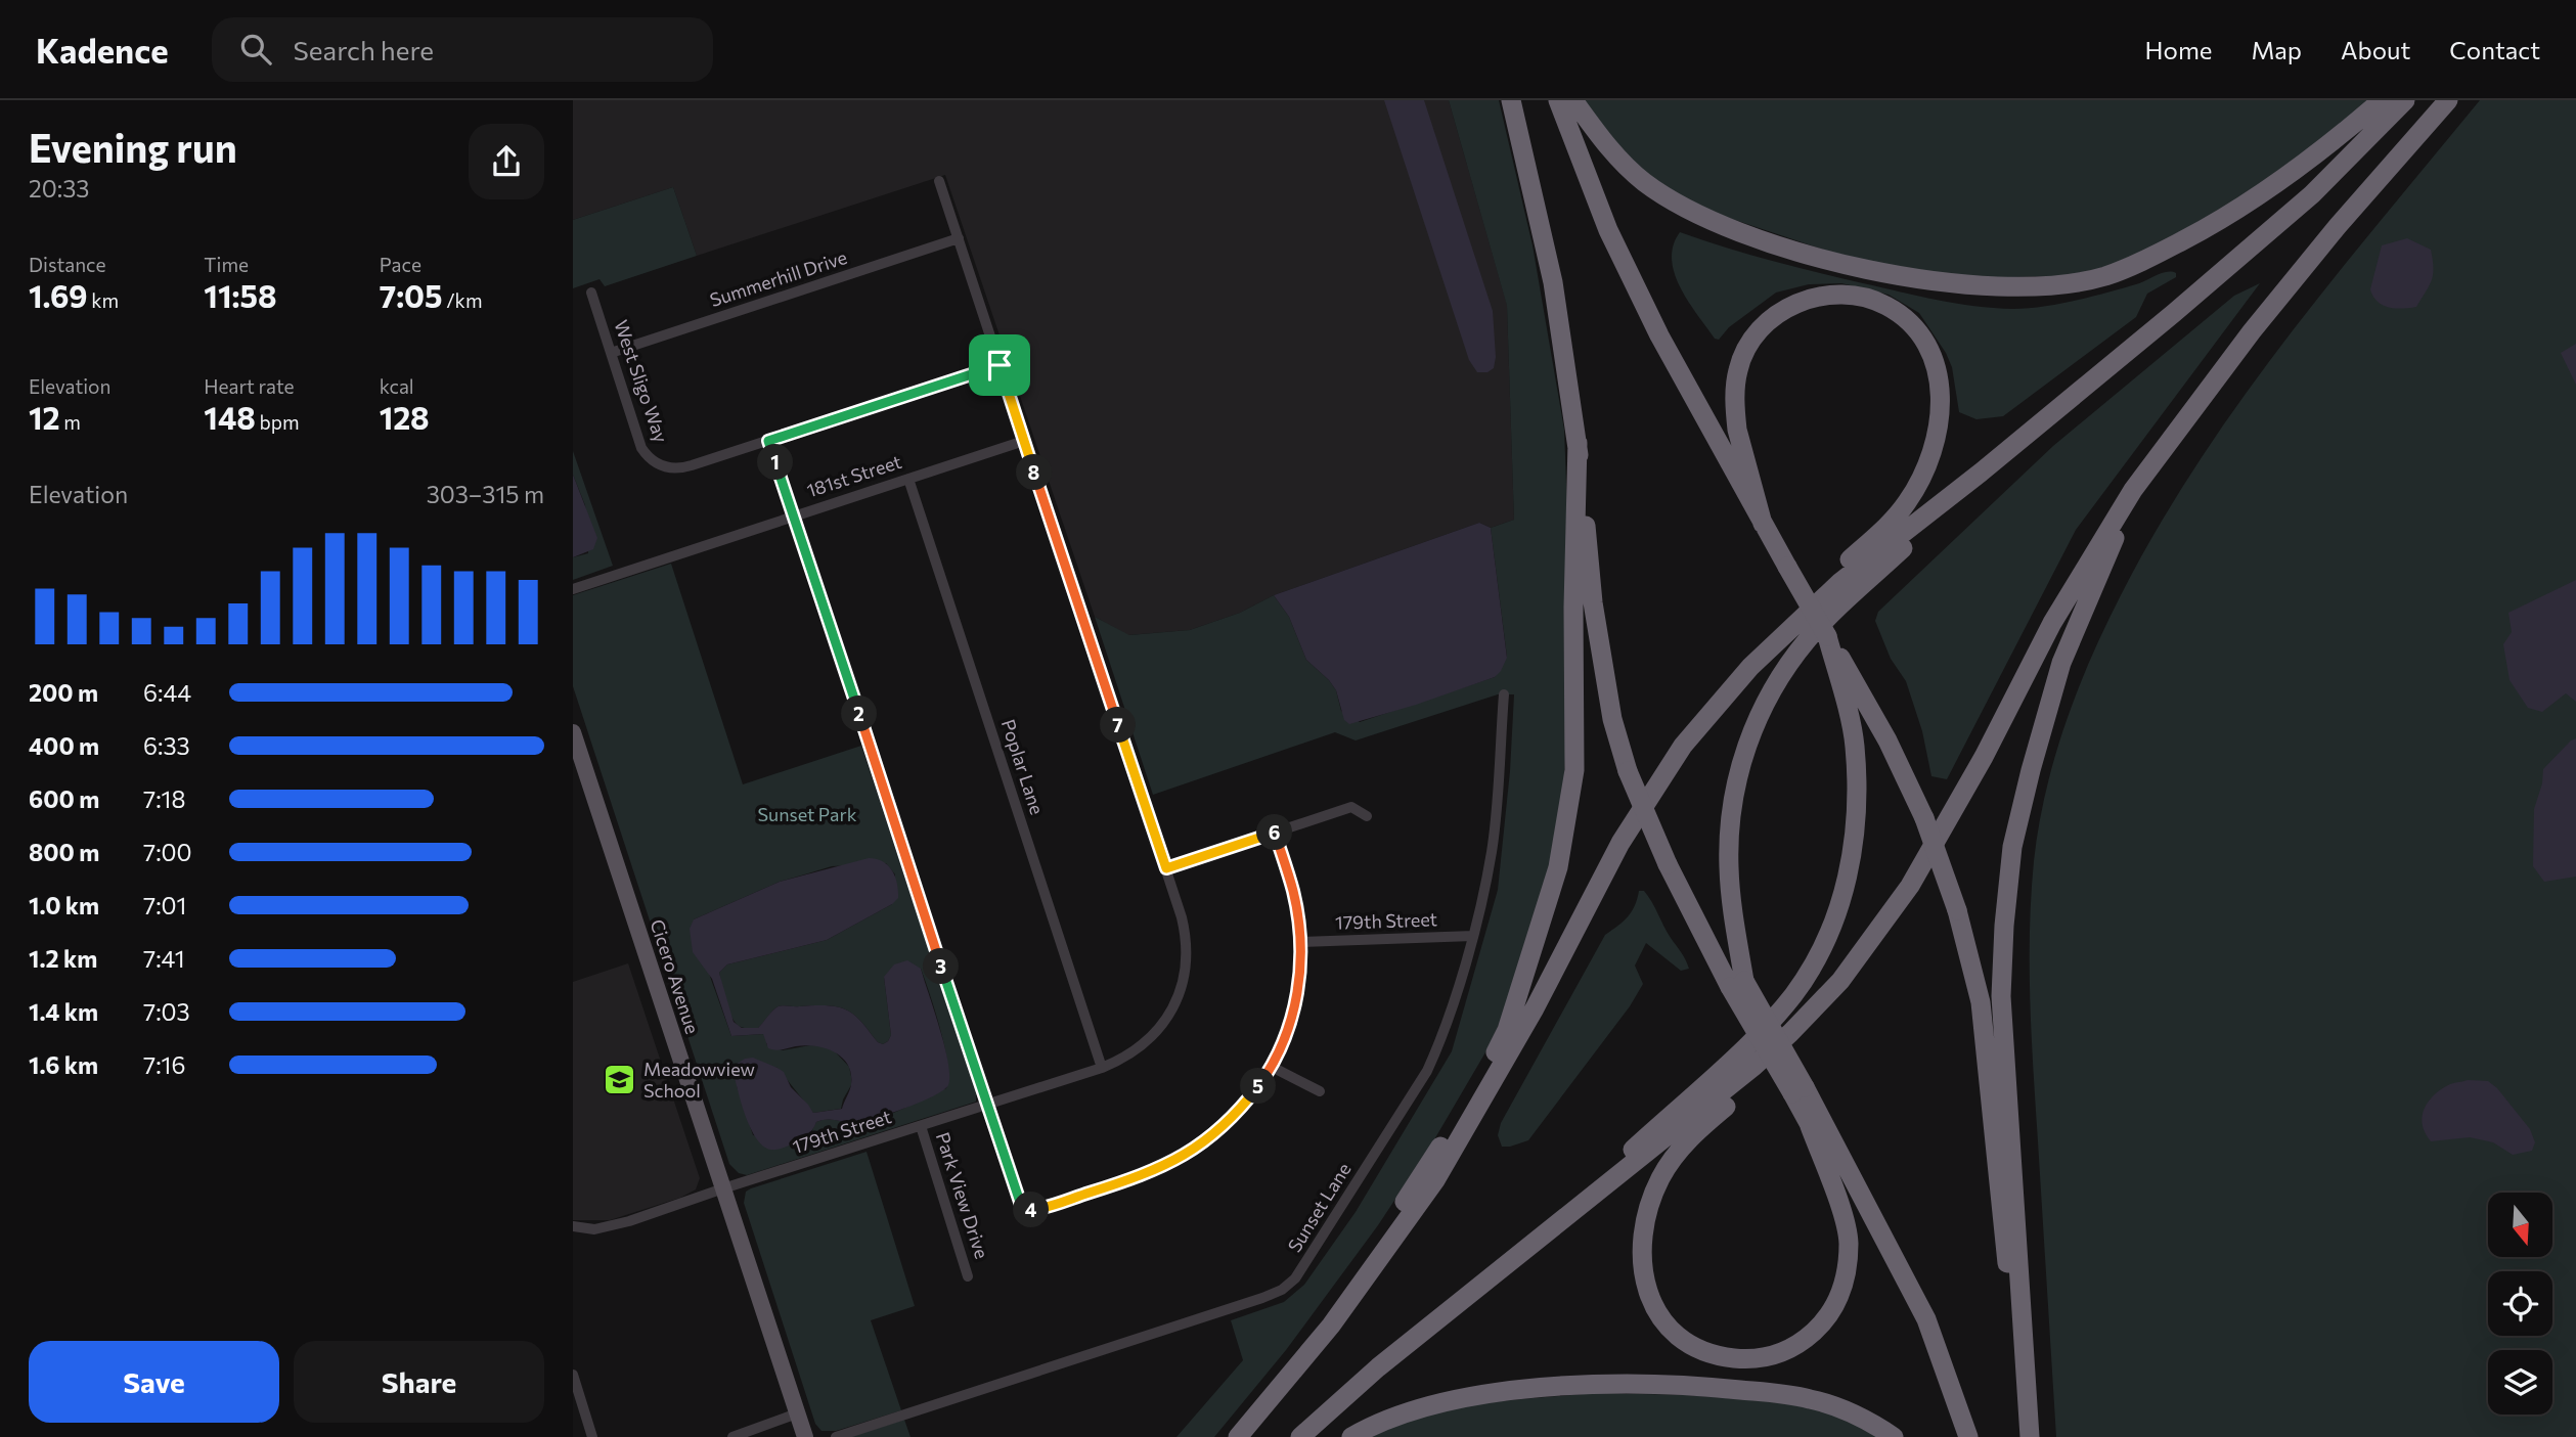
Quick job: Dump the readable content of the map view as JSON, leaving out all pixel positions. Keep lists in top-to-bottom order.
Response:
{
  "streets": {
    "main road": ["Cicero Avenue"],
    "street": [
      "Summerhill Drive",
      "West Sligo Way",
      "181st Street",
      "Poplar Lane",
      "179th Street",
      "Park View Drive",
      "Sunset Lane"
    ]
  },
  "crossings": [
    ["Summerhill Drive", "West Sligo Way"],
    ["Summerhill Drive", "179th Street"],
    ["West Sligo Way", "179th Street"],
    ["181st Street", "Poplar Lane"],
    ["181st Street", "179th Street"],
    ["Poplar Lane", "179th Street"],
    ["179th Street", "Cicero Avenue"],
    ["179th Street", "Park View Drive"],
    ["179th Street", "Sunset Lane"]
  ],
  "parks": ["Sunset Park"],
  "places": {
    "school or university": ["Meadowview School"]
  },
  "north": "bottom",
  "page": {
    "header": "Kadence",
    "search": "Search here",
    "nav": [
      "Home",
      "Map",
      "About",
      "Contact"
    ],
    "heading": ["Evening run", "20:33"],
    "stats": [
      ["Distance", "1.69 km"],
      ["Time", "11:58"],
      ["Pace", "7:05 /km"],
      ["Elevation", "12 m"],
      ["Heart rate", "148 bpm"],
      ["kcal", "128"]
    ],
    "pins": [
      "1",
      "8",
      "2",
      "7",
      "6",
      "3",
      "5",
      "4"
    ],
    "chart": ["Elevation", "303–315 m"],
    "list": [
      {
        "name": "200 m",
        "note": "6:44"
      },
      {
        "name": "400 m",
        "note": "6:33"
      },
      {
        "name": "600 m",
        "note": "7:18"
      },
      {
        "name": "800 m",
        "note": "7:00"
      },
      {
        "name": "1.0 km",
        "note": "7:01"
      },
      {
        "name": "1.2 km",
        "note": "7:41"
      },
      {
        "name": "1.4 km",
        "note": "7:03"
      },
      {
        "name": "1.6 km",
        "note": "7:16"
      }
    ],
    "buttons": ["Save", "Share"]
  }
}
